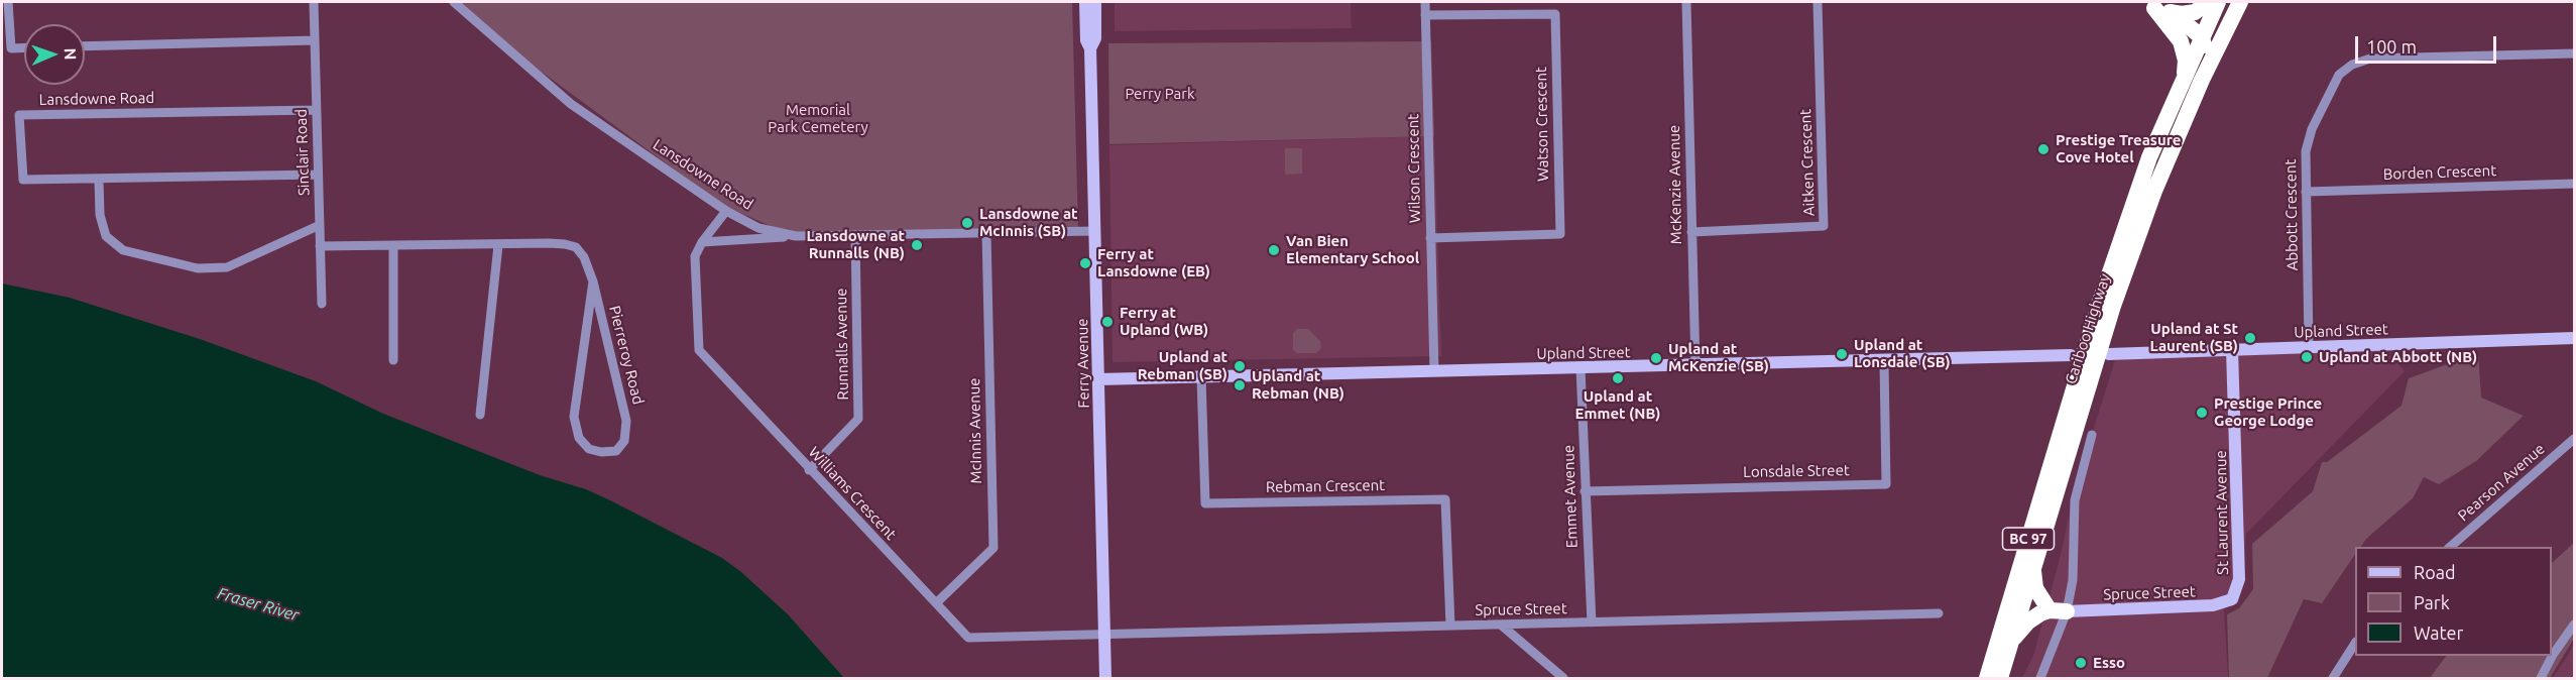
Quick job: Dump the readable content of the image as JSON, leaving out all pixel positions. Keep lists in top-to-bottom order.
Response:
{
  "streets": {
    "highway": ["Cariboo Highway", "BC 97"],
    "street": [
      "Lansdowne Road",
      "Watson Crescent",
      "Sinclair Road",
      "Aitken Crescent",
      "Wilson Crescent",
      "Borden Crescent",
      "McKenzie Avenue",
      "Abbott Crescent",
      "Upland Street",
      "Runnalls Avenue",
      "Pierreroy Road",
      "Ferry Avenue",
      "McInnis Avenue",
      "Lonsdale Street",
      "Pearson Avenue",
      "Rebman Crescent",
      "Williams Crescent",
      "Emmet Avenue",
      "St Laurent Avenue",
      "Spruce Street"
    ]
  },
  "crossings": [
    ["Lansdowne Road", "Sinclair Road"],
    ["Lansdowne Road", "Runnalls Avenue"],
    ["Lansdowne Road", "Ferry Avenue"],
    ["Lansdowne Road", "McInnis Avenue"],
    ["Lansdowne Road", "Williams Crescent"],
    ["Watson Crescent", "Wilson Crescent"],
    ["Sinclair Road", "Pierreroy Road"],
    ["Aitken Crescent", "McKenzie Avenue"],
    ["Wilson Crescent", "Upland Street"],
    ["Borden Crescent", "Abbott Crescent"],
    ["McKenzie Avenue", "Upland Street"],
    ["Abbott Crescent", "Upland Street"],
    ["Upland Street", "Ferry Avenue"],
    ["Upland Street", "Lonsdale Street"],
    ["Upland Street", "Rebman Crescent"],
    ["Upland Street", "Emmet Avenue"],
    ["Upland Street", "St Laurent Avenue"],
    ["Runnalls Avenue", "Williams Crescent"],
    ["Ferry Avenue", "Williams Crescent"],
    ["Ferry Avenue", "Spruce Street"],
    ["McInnis Avenue", "Williams Crescent"],
    ["Lonsdale Street", "Emmet Avenue"],
    ["Rebman Crescent", "Spruce Street"],
    ["Williams Crescent", "Spruce Street"],
    ["Emmet Avenue", "Spruce Street"],
    ["St Laurent Avenue", "Spruce Street"]
  ],
  "water": ["Fraser River"],
  "parks": ["Perry Park", "Memorial Park Cemetery"],
  "places": [
    "Prestige Treasure Cove Hotel",
    "Lansdowne at McInnis (SB)",
    "Lansdowne at Runnalls (NB)",
    "Van Bien Elementary School",
    "Ferry at Lansdowne (EB)",
    "Ferry at Upland (WB)",
    "Upland at St Laurent (SB)",
    "Upland at Lonsdale (SB)",
    "Upland at Abbott (NB)",
    "Upland at McKenzie (SB)",
    "Upland at Rebman (SB)",
    "Upland at Emmet (NB)",
    "Upland at Rebman (NB)",
    "Prestige Prince George Lodge",
    "Esso"
  ],
  "legend": ["Road", "Park", "Water"],
  "scale_bar": "100 m",
  "north": "right"
}
